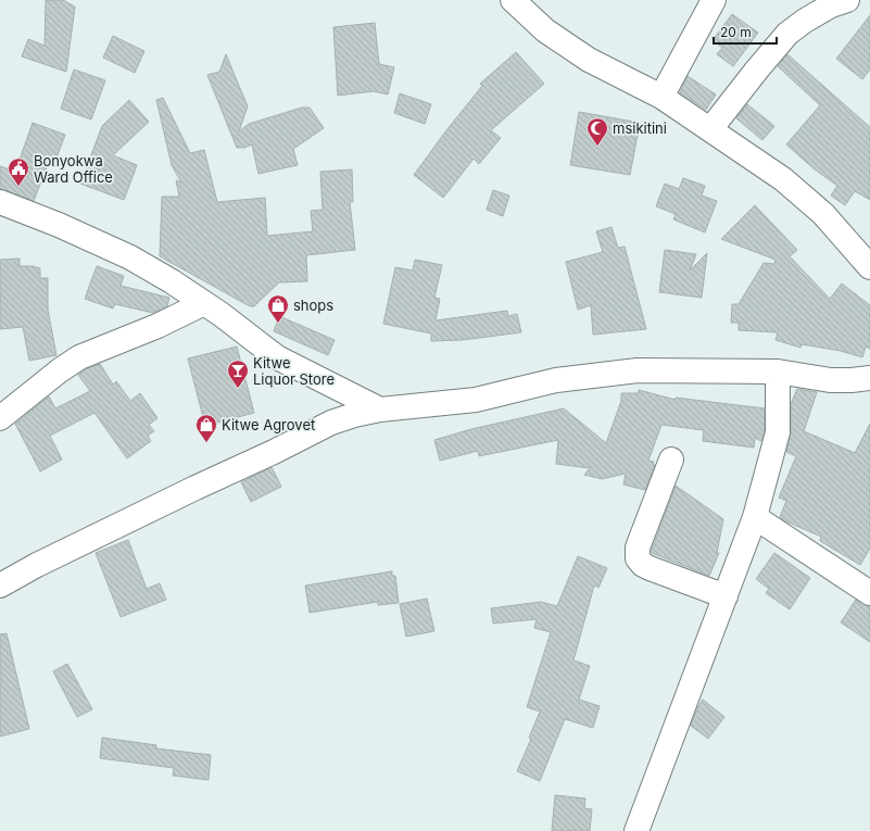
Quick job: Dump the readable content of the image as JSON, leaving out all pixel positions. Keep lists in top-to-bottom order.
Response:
{
  "places": {
    "mosque": ["msikitini"],
    "public building": ["Bonyokwa Ward Office"],
    "shop": ["shops", "Kitwe Agrovet"],
    "bar": ["Kitwe Liquor Store"]
  },
  "scale_bar": "20 m"
}
